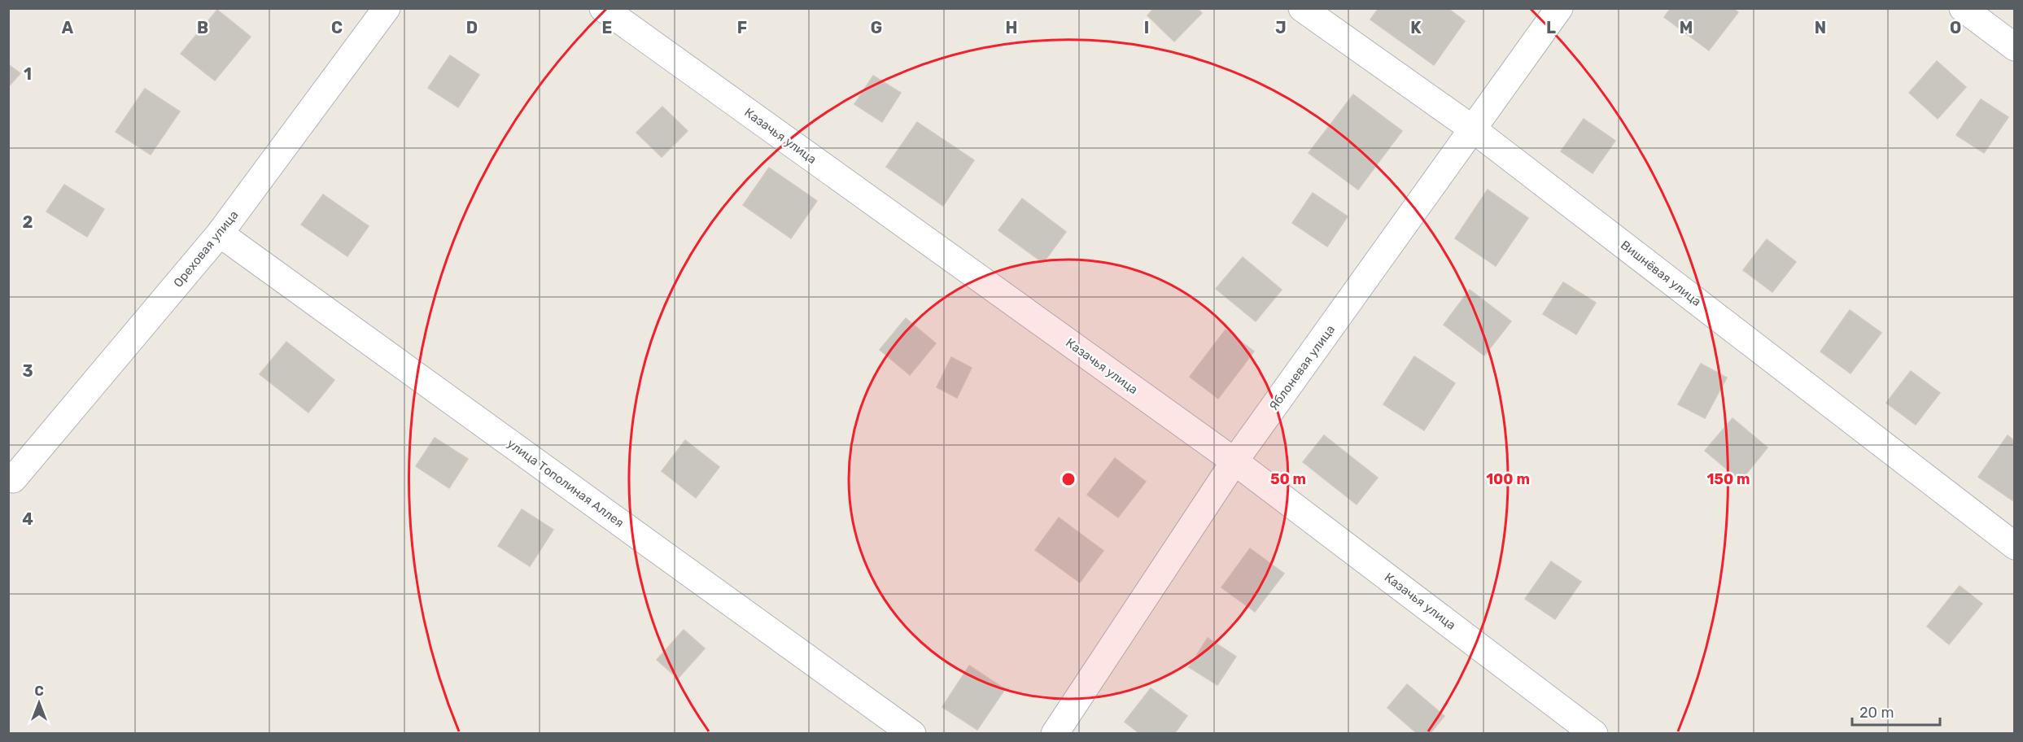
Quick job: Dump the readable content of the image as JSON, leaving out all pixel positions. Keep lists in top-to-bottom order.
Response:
{
  "streets": {
    "street": [
      "Казачья улица",
      "Ореховая улица",
      "Вишнёвая улица",
      "Яблоневая улица",
      "улица Тополиная Аллея"
    ]
  },
  "crossings": [
    ["Казачья улица", "Яблоневая улица"],
    ["Ореховая улица", "улица Тополиная Аллея"],
    ["Вишнёвая улица", "Яблоневая улица"]
  ],
  "scale_bar": "20 m",
  "north": "top",
  "grid": {
    "columns": [
      "A",
      "B",
      "C",
      "D",
      "E",
      "F",
      "G",
      "H",
      "I",
      "J",
      "K",
      "L",
      "M",
      "N",
      "O"
    ],
    "rows": [
      "1",
      "2",
      "3",
      "4"
    ]
  },
  "rings": ["50 m", "100 m", "150 m"]
}
